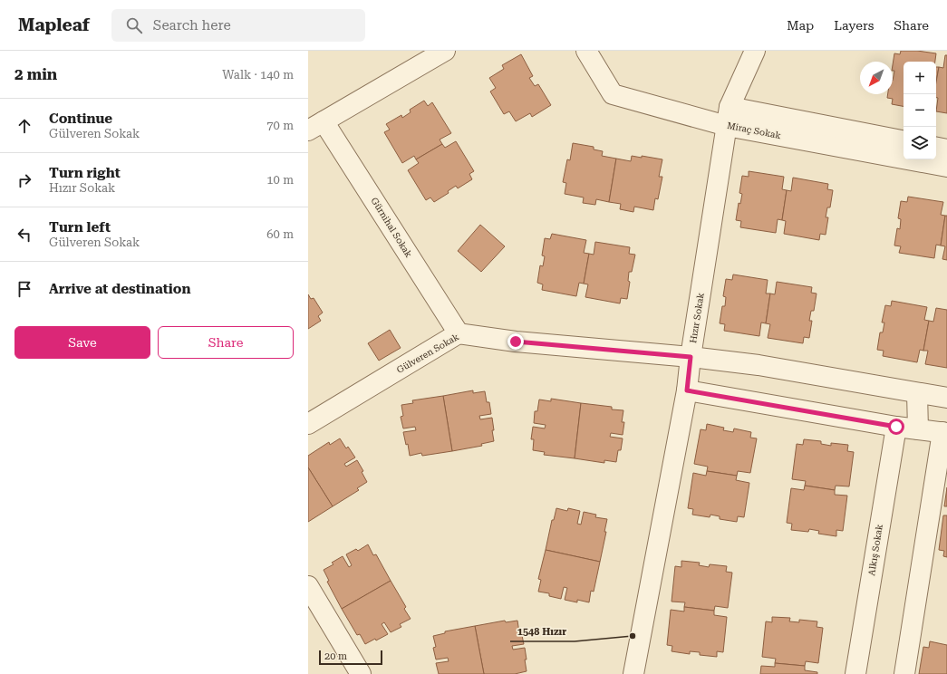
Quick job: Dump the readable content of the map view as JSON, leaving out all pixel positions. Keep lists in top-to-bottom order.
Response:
{
  "streets": {
    "street": [
      "Miraç Sokak",
      "Gürnihal Sokak",
      "Hızır Sokak",
      "Gülveren Sokak",
      "Alkış Sokak"
    ]
  },
  "crossings": [
    ["Miraç Sokak", "Hızır Sokak"],
    ["Gürnihal Sokak", "Gülveren Sokak"],
    ["Hızır Sokak", "Gülveren Sokak"]
  ],
  "places": ["1548 Hızır"],
  "scale_bar": "20 m",
  "north": "bottom left",
  "page": {
    "header": "Mapleaf",
    "search": "Search here",
    "nav": ["Map", "Layers", "Share"],
    "heading": ["2 min", "Walk · 140 m"],
    "map_buttons": ["+", "−"],
    "list": [
      ["Continue", "Gülveren Sokak", "70 m"],
      ["Turn right", "Hızır Sokak", "10 m"],
      ["Turn left", "Gülveren Sokak", "60 m"],
      "Arrive at destination"
    ],
    "buttons": ["Save", "Share"],
    "scale": "20 m"
  }
}
